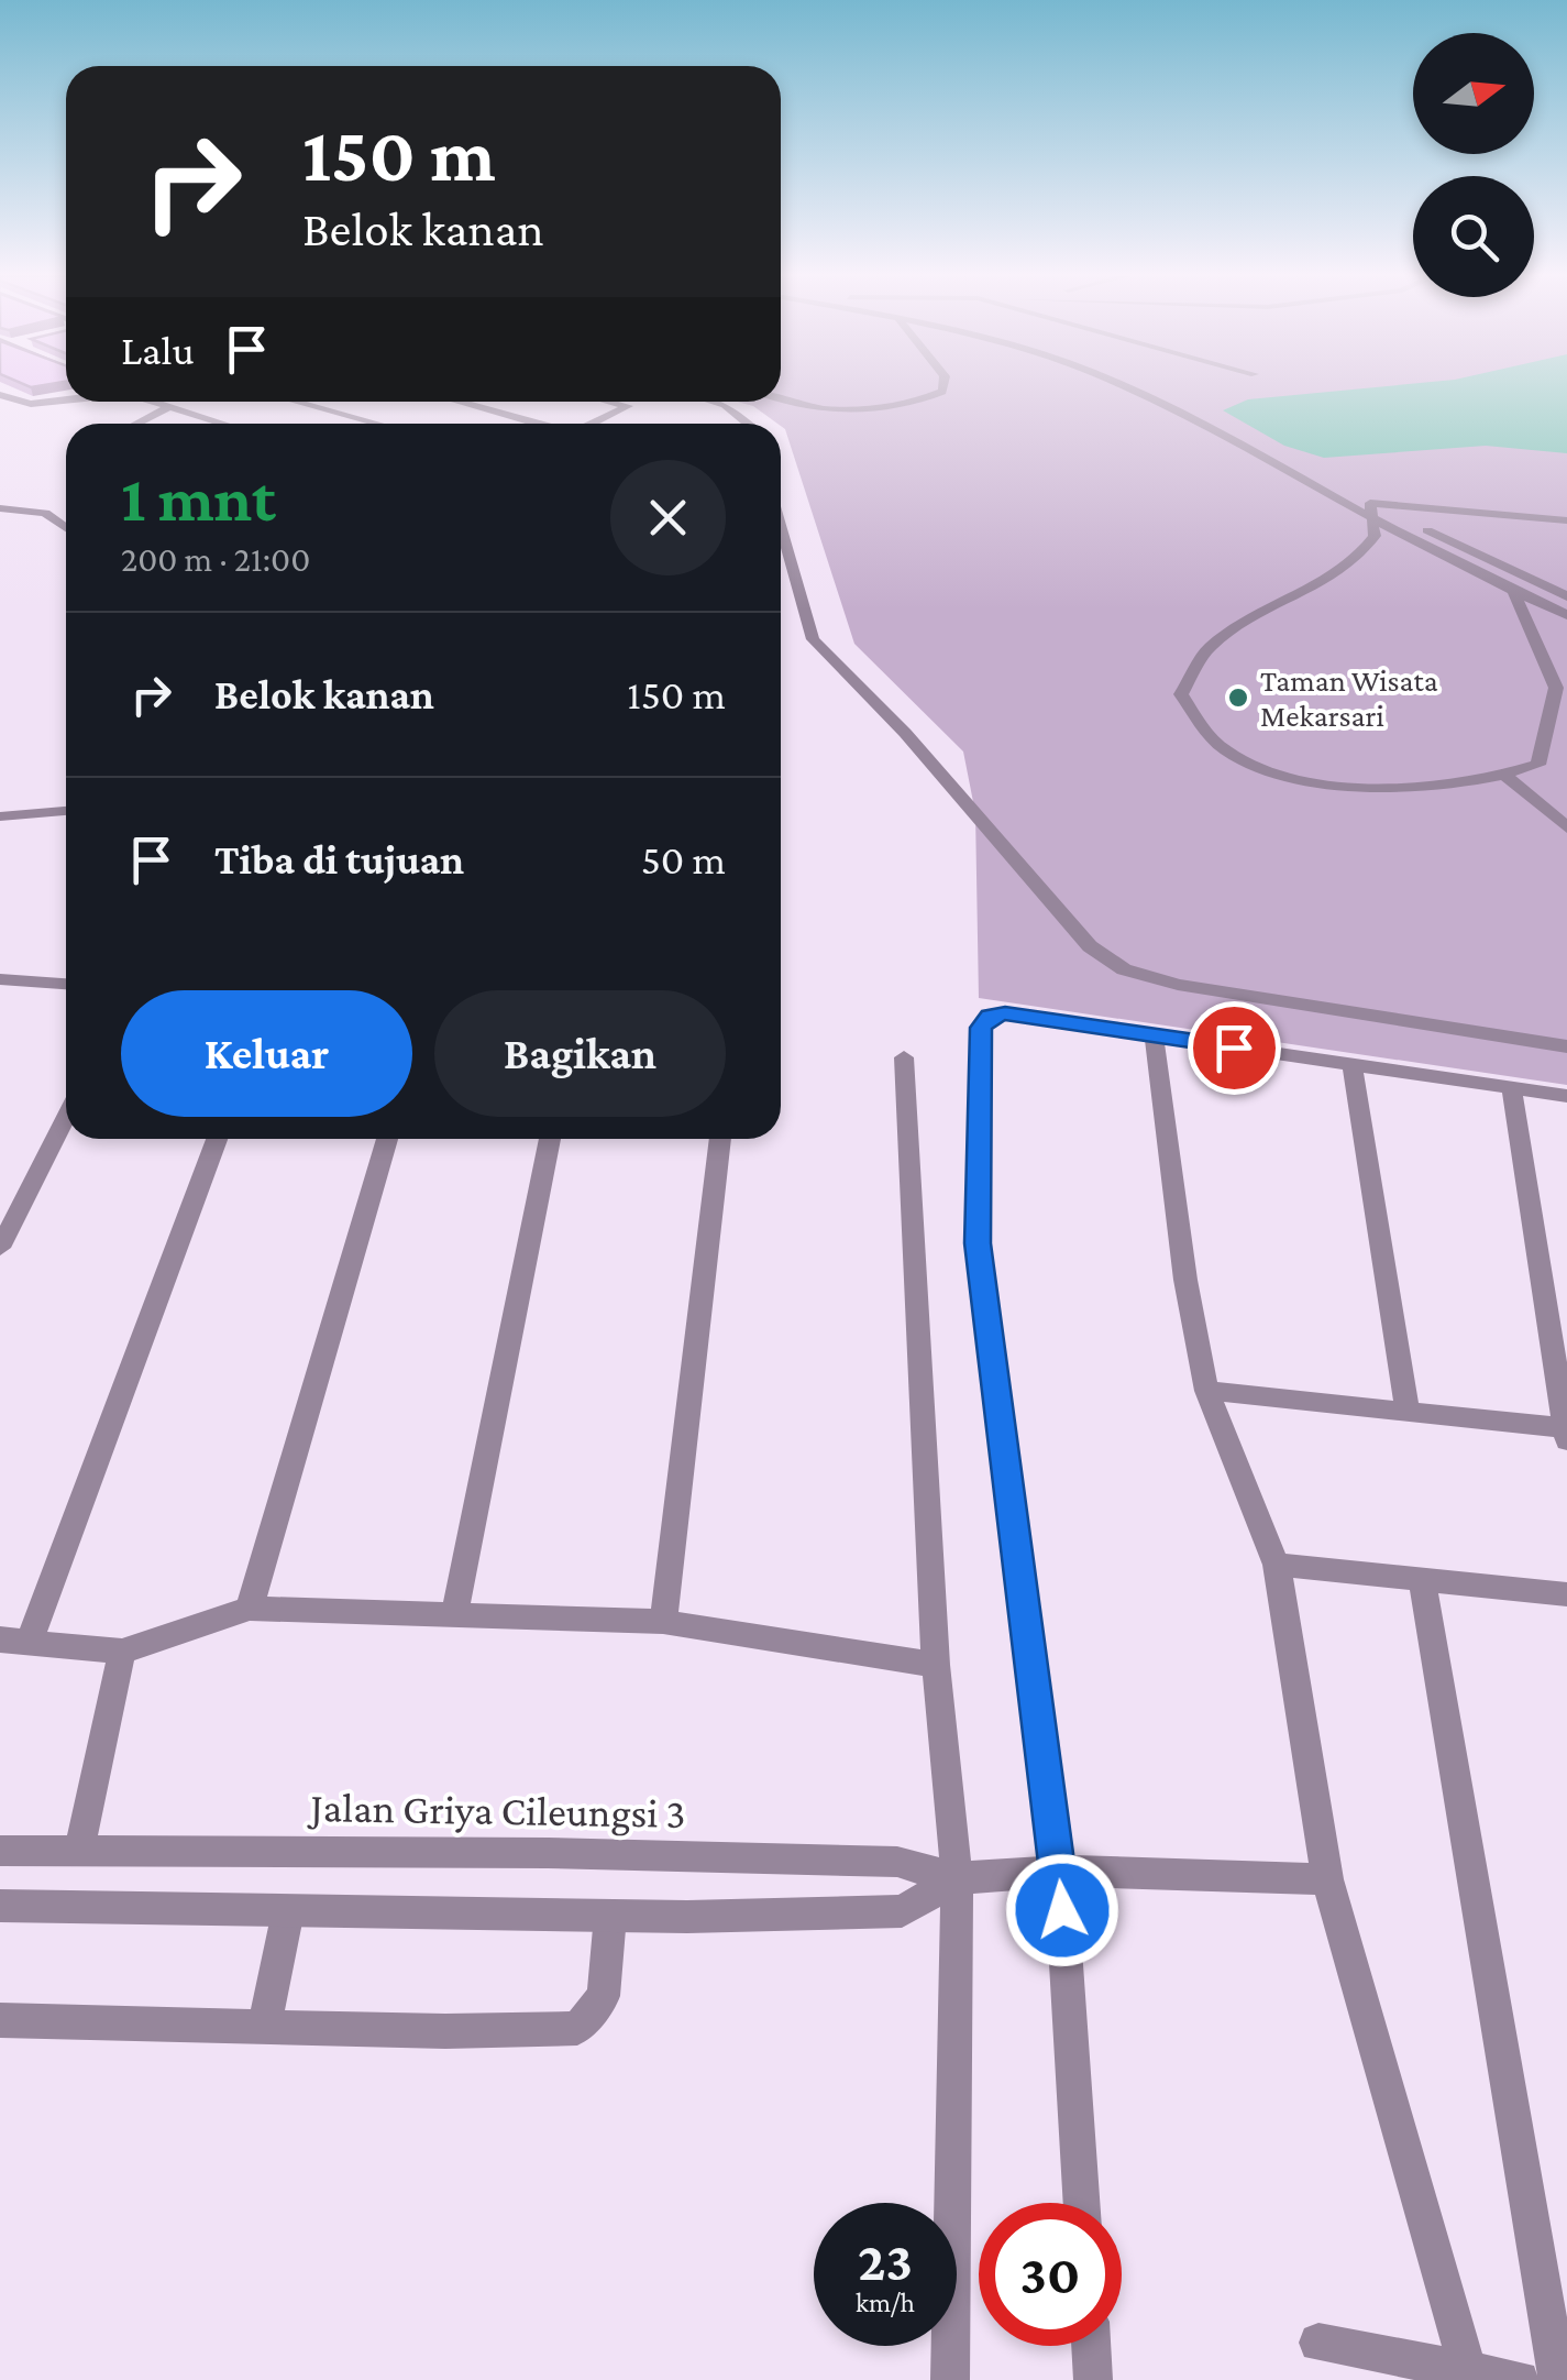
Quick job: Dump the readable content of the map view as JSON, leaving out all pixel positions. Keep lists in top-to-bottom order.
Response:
{
  "streets": {
    "street": ["Jalan Griya Cileungsi 3"]
  },
  "places": ["Taman Wisata Mekarsari"],
  "north": "right",
  "page": {
    "turn": ["150 m", "Belok kanan"],
    "then": "Lalu",
    "heading": ["1 mnt", "200 m · 21:00"],
    "list": [
      {
        "name": "Belok kanan",
        "value": "150 m"
      },
      {
        "name": "Tiba di tujuan",
        "value": "50 m"
      }
    ],
    "buttons": ["Keluar", "Bagikan"],
    "speed": "23 km/h",
    "limit": "30"
  }
}
